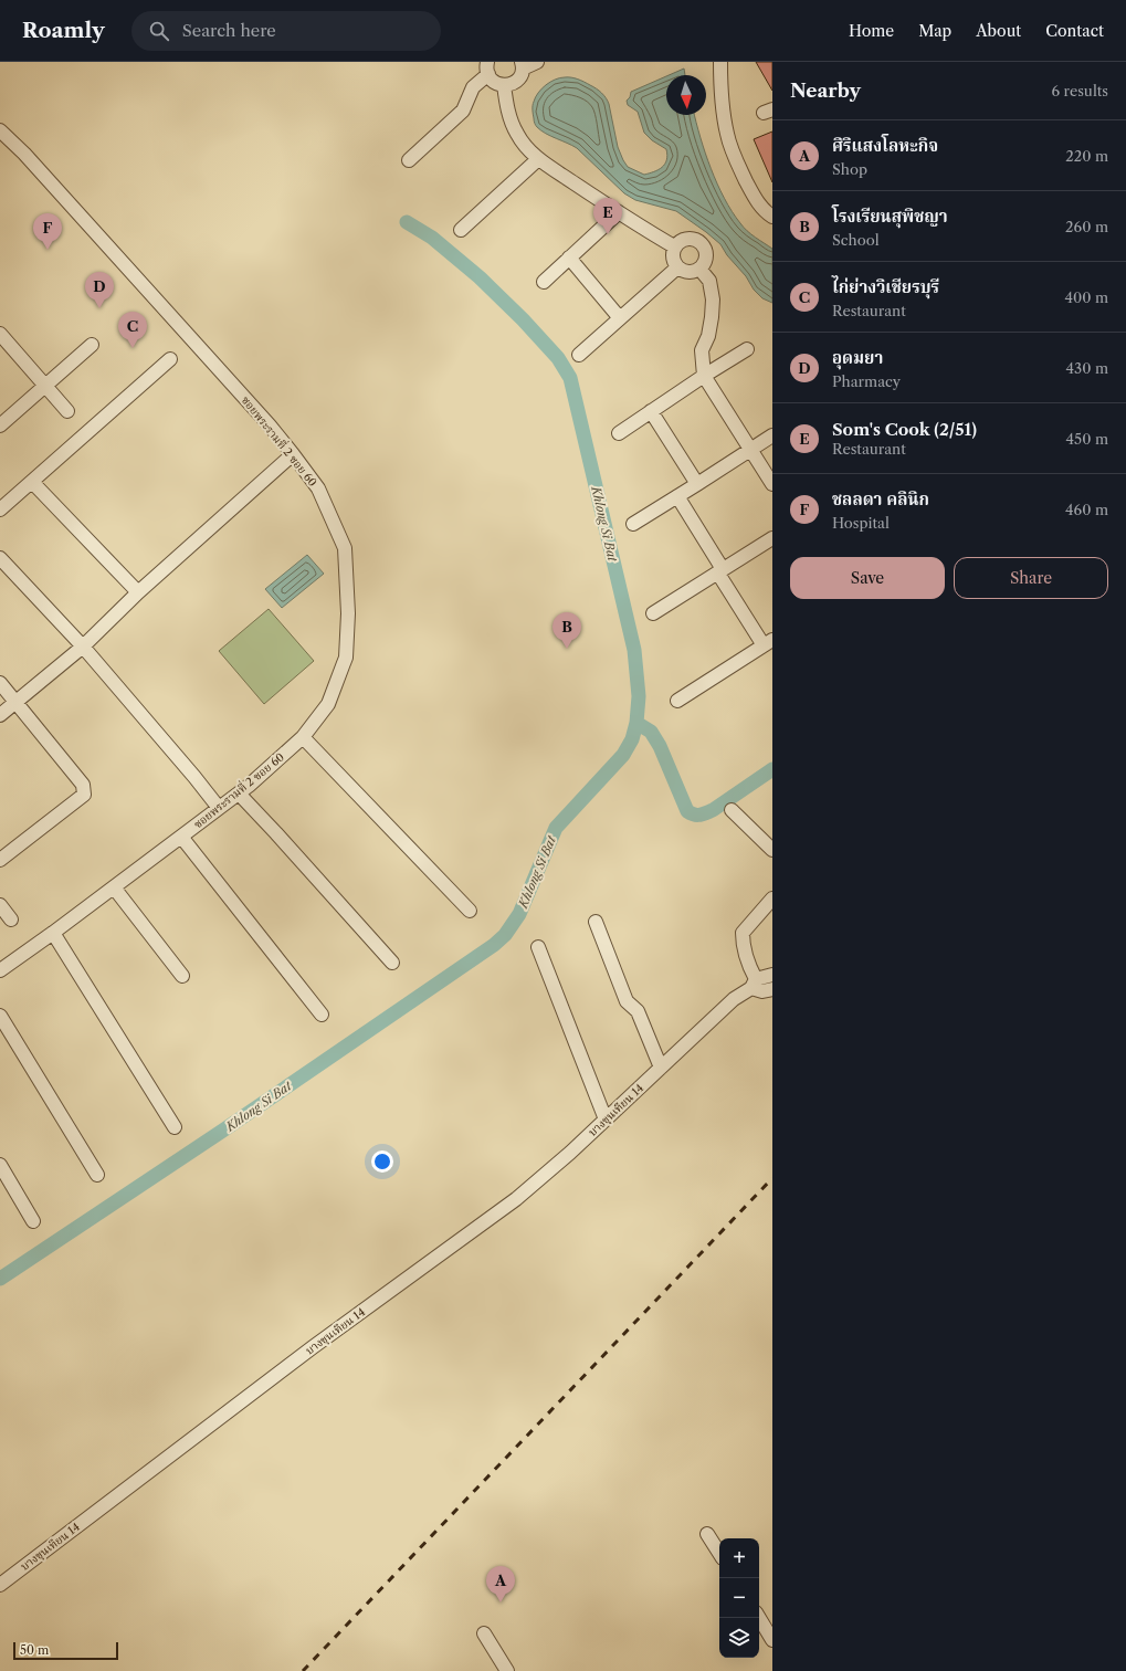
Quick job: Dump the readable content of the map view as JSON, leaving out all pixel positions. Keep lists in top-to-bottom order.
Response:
{
  "streets": {
    "street": ["ซอยพระรามที่ 2 ซอย 60", "บางขุนเทียน 14"]
  },
  "water": ["Khlong Si Bat"],
  "scale_bar": "50 m",
  "north": "bottom",
  "page": {
    "header": "Roamly",
    "search": "Search here",
    "nav": [
      "Home",
      "Map",
      "About",
      "Contact"
    ],
    "heading": ["Nearby", "6 results"],
    "list": [
      {
        "mark": "A",
        "name": "ศิริแสงโลหะกิจ",
        "note": "Shop",
        "value": "220 m"
      },
      {
        "mark": "B",
        "name": "โรงเรียนสุพิชญา",
        "note": "School",
        "value": "260 m"
      },
      {
        "mark": "C",
        "name": "ไก่ย่างวิเชียรบุรี",
        "note": "Restaurant",
        "value": "400 m"
      },
      {
        "mark": "D",
        "name": "อุดมยา",
        "note": "Pharmacy",
        "value": "430 m"
      },
      {
        "mark": "E",
        "name": "Som's Cook (2/51)",
        "note": "Restaurant",
        "value": "450 m"
      },
      {
        "mark": "F",
        "name": "ชลลดา คลินิก",
        "note": "Hospital",
        "value": "460 m"
      }
    ],
    "pins": [
      "E",
      "F",
      "D",
      "C",
      "B",
      "A"
    ],
    "buttons": ["Save", "Share"],
    "map_buttons": ["+", "−"],
    "scale": "50 m"
  }
}
